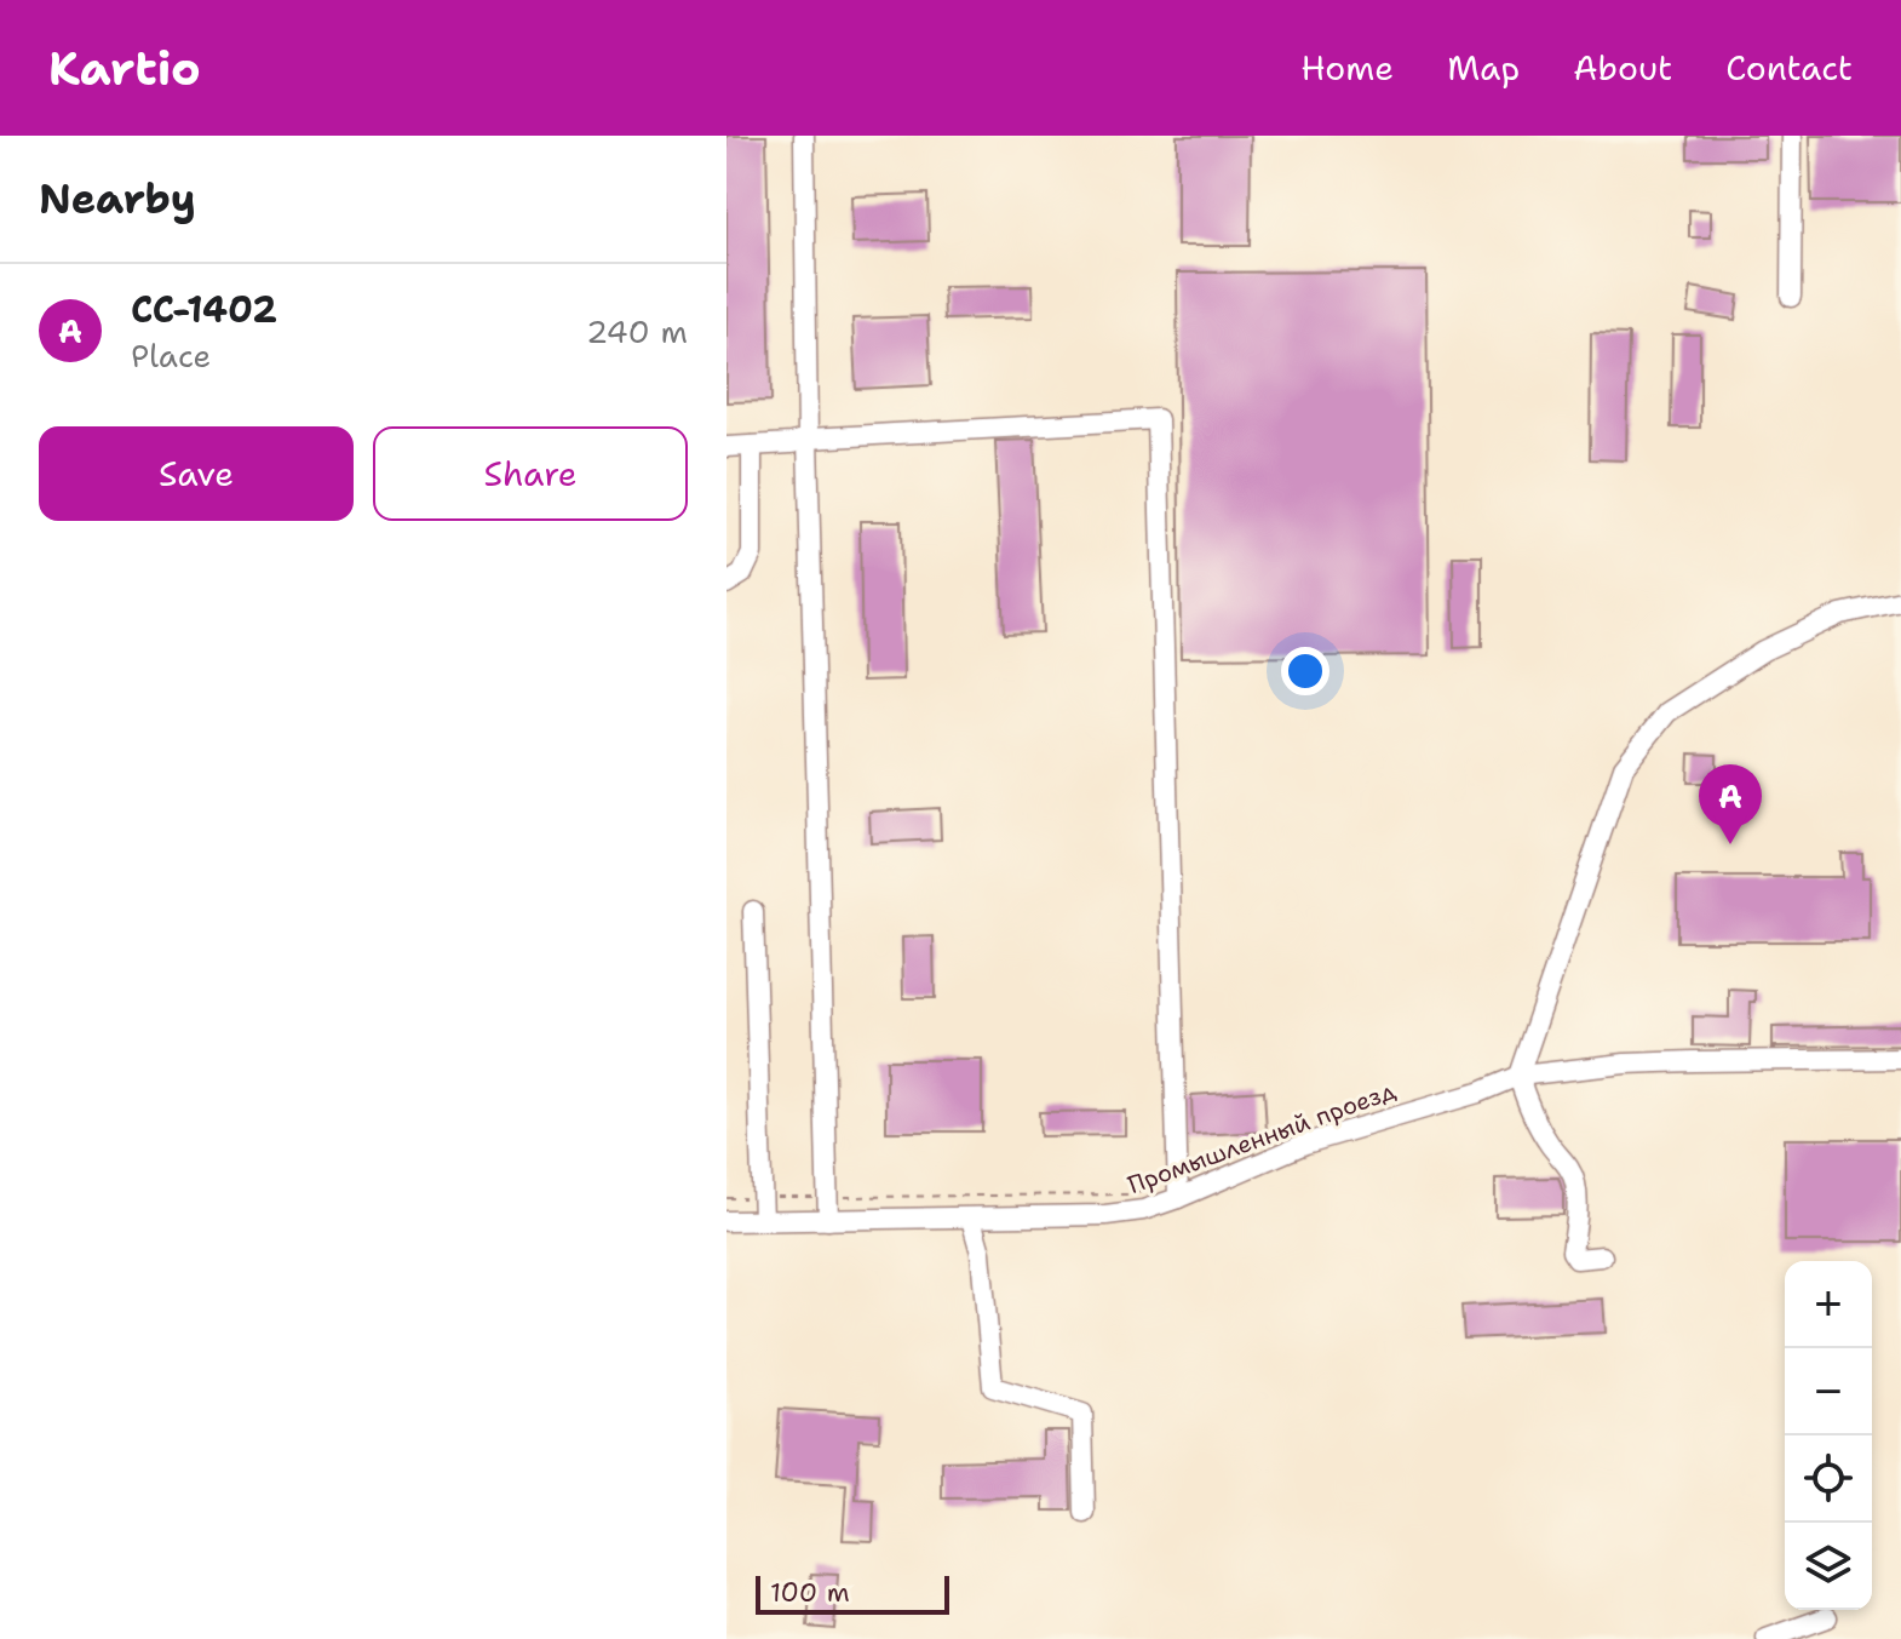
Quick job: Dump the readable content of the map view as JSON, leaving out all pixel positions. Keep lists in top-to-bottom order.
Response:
{
  "streets": {
    "street": ["Промышленный проезд"]
  },
  "scale_bar": "100 m",
  "page": {
    "header": "Kartio",
    "nav": [
      "Home",
      "Map",
      "About",
      "Contact"
    ],
    "heading": "Nearby",
    "list": [
      {
        "mark": "A",
        "name": "СС-1402",
        "note": "Place",
        "value": "240 m"
      }
    ],
    "buttons": ["Save", "Share"],
    "pins": "A",
    "map_buttons": ["+", "−"],
    "scale": "100 m"
  }
}
